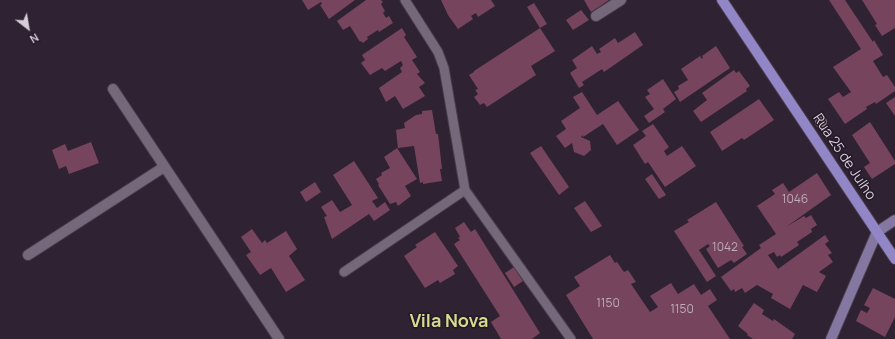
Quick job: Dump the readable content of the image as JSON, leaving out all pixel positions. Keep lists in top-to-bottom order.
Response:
{
  "streets": {
    "main road": ["Rua 25 de Julho"]
  },
  "districts": ["Vila Nova"],
  "house_numbers": [
    "1046",
    "1042",
    "1150",
    "1150"
  ],
  "north": "bottom right"
}
